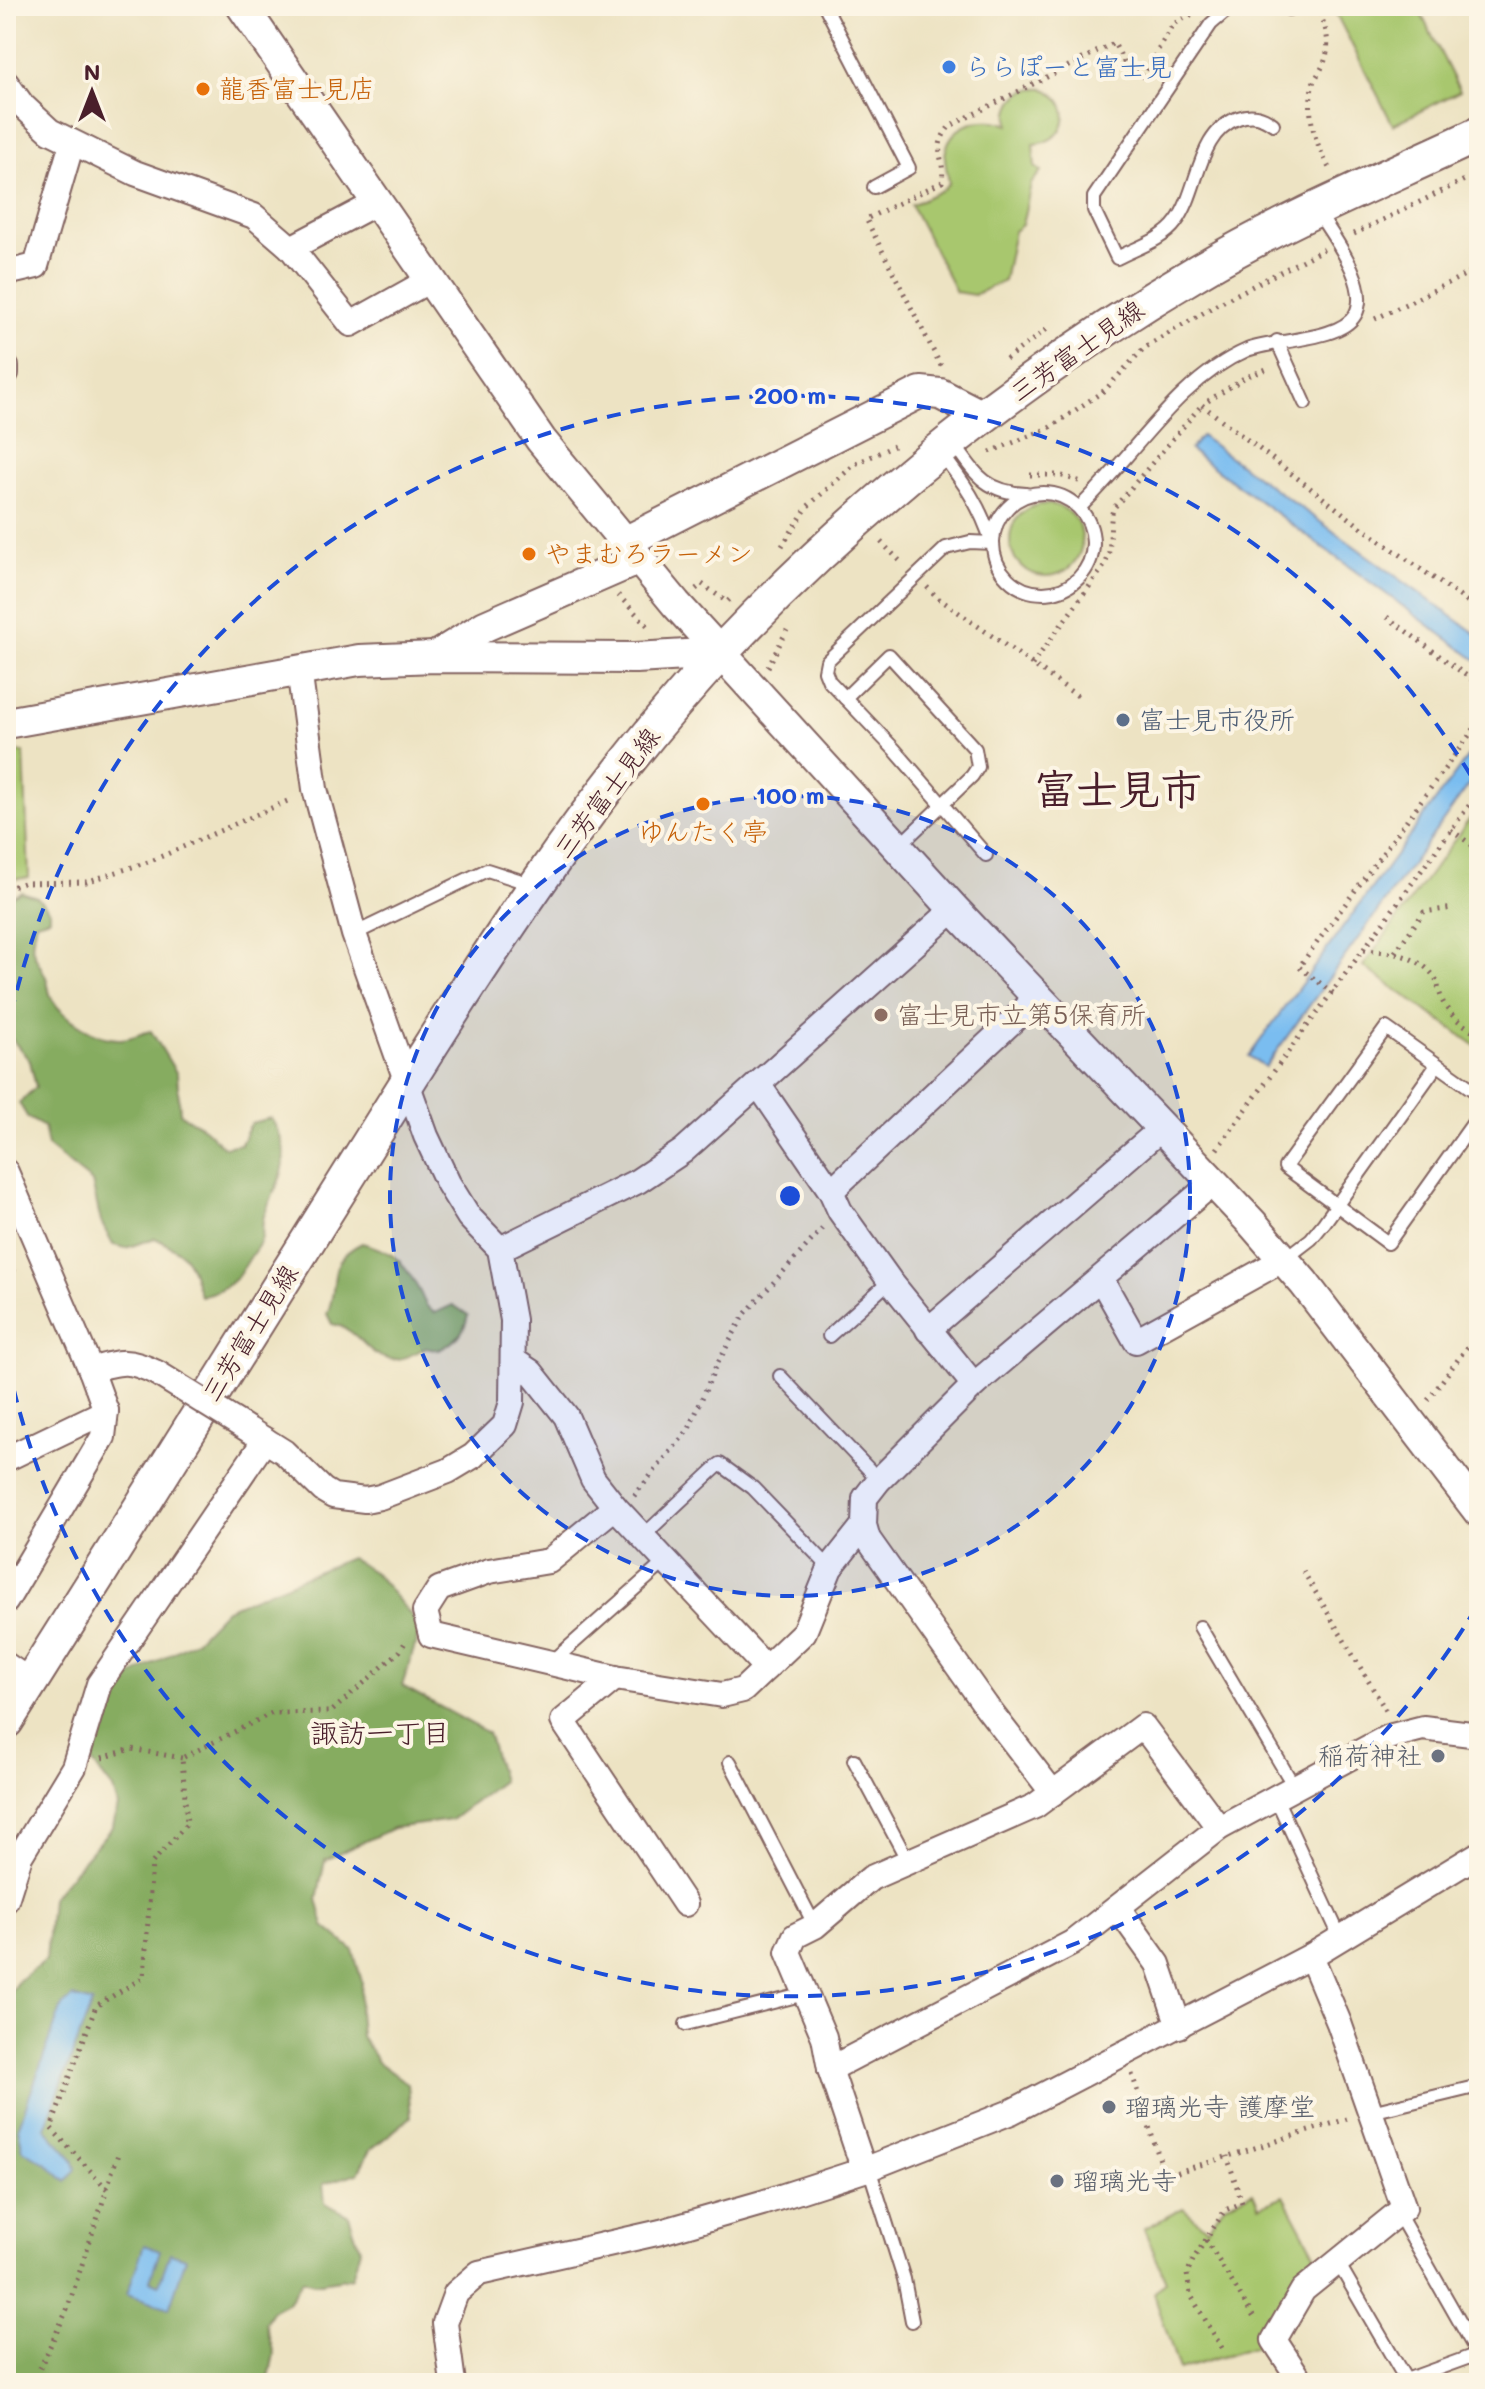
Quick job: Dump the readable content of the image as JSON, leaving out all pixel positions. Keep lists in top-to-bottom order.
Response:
{
  "streets": {
    "main road": ["三芳富士見線"]
  },
  "districts": ["富士見市", "諏訪一丁目"],
  "places": [
    "ららぽーと富士見",
    "龍香富士見店",
    "やまむろラーメン",
    "富士見市役所",
    "ゆんたく亭",
    "富士見市立第5保育所",
    "稲荷神社",
    "瑠璃光寺 護摩堂",
    "瑠璃光寺"
  ],
  "north": "top",
  "rings": ["200 m", "100 m"]
}
